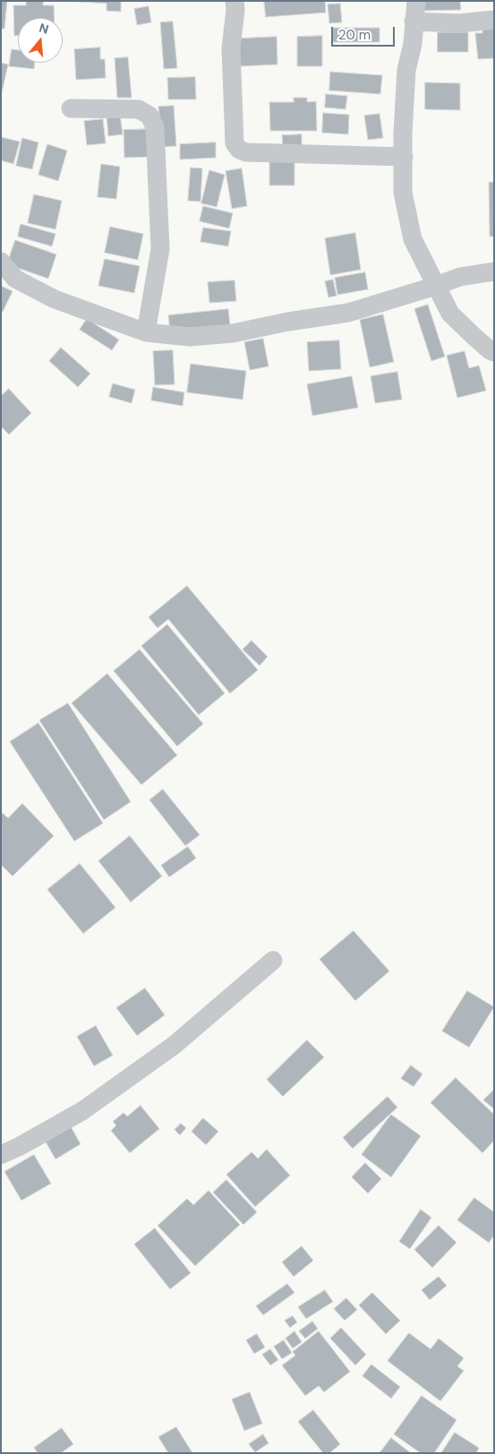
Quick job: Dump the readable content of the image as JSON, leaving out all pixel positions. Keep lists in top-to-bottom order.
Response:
{
  "scale_bar": "20 m",
  "north": "top"
}
